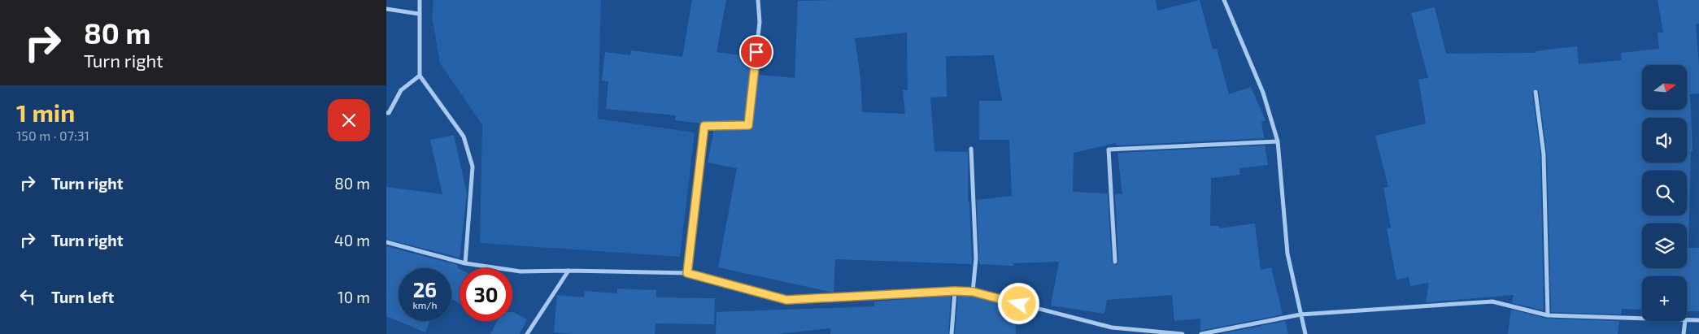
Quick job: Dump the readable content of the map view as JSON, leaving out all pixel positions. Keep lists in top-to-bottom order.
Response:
{
  "north": "right",
  "page": {
    "turn": ["80 m", "Turn right"],
    "map_buttons": "+",
    "heading": ["1 min", "150 m · 07:31"],
    "list": [
      {
        "name": "Turn right",
        "value": "80 m"
      },
      {
        "name": "Turn right",
        "value": "40 m"
      },
      {
        "name": "Turn left",
        "value": "10 m"
      }
    ],
    "speed": "26 km/h",
    "limit": "30"
  }
}
